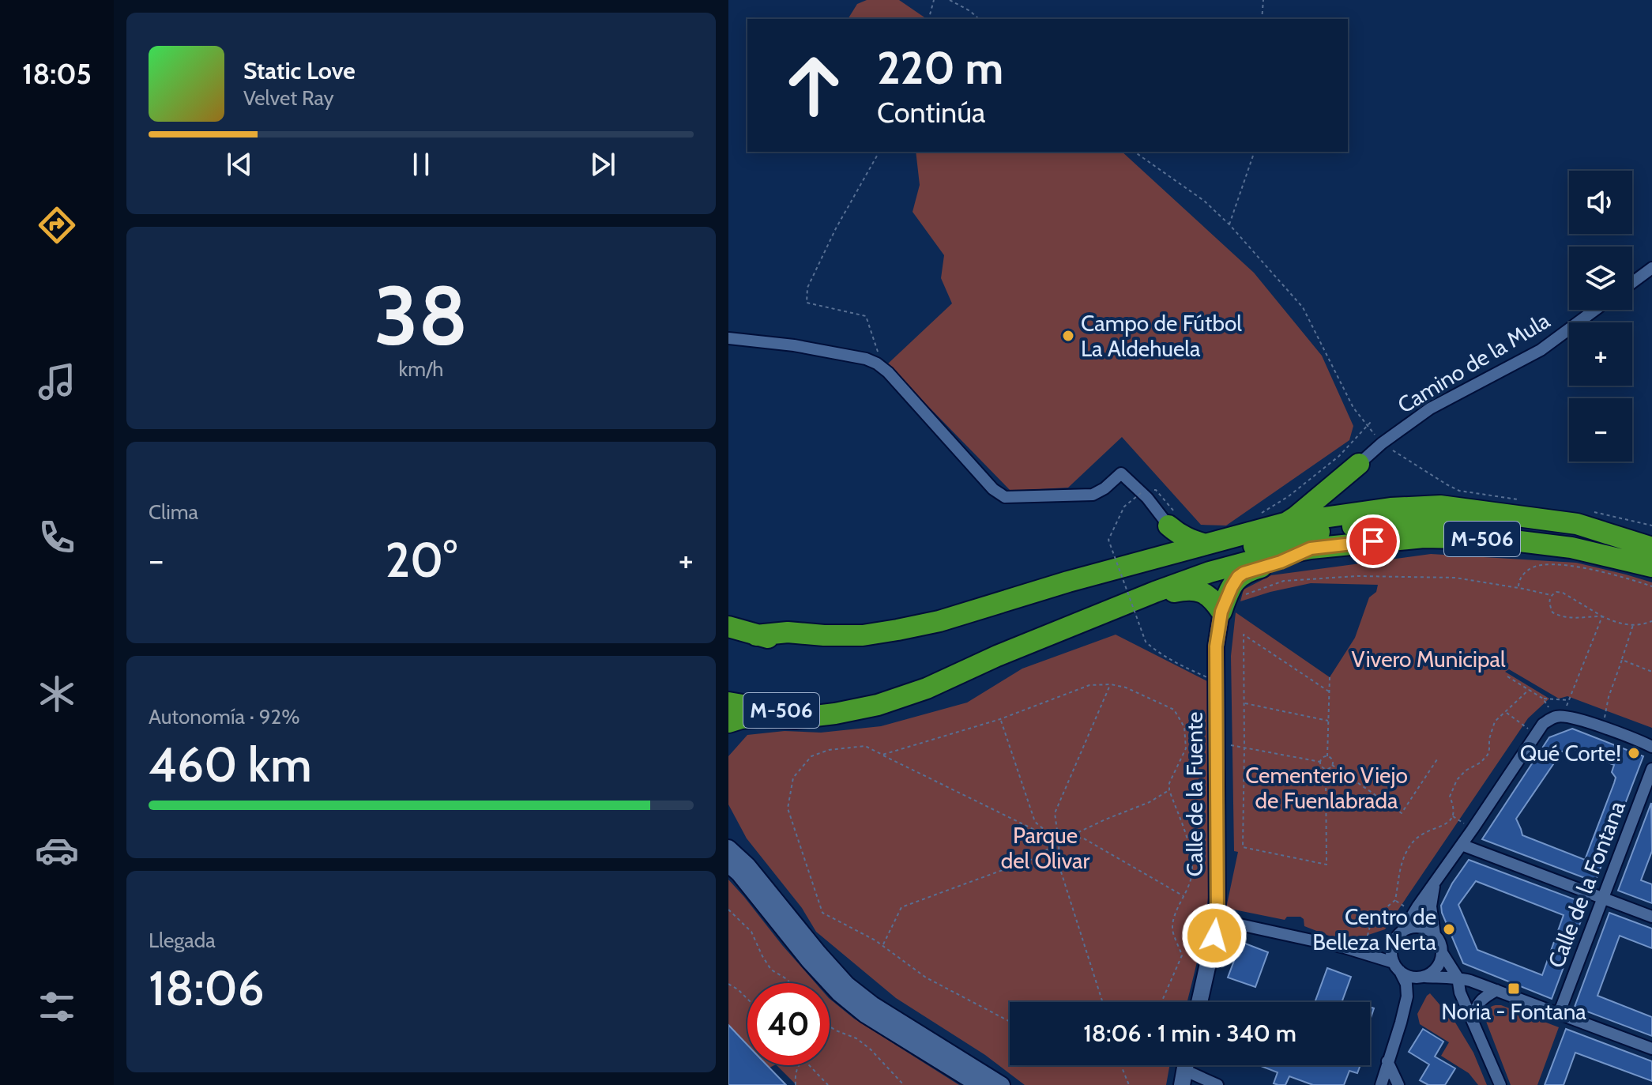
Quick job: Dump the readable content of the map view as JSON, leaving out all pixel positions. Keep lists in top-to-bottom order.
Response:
{
  "streets": {
    "highway": ["M-506"],
    "main road": ["Calle de la Fuente"],
    "street": ["Camino de la Mula", "Calle de la Fontana"]
  },
  "parks": ["Vivero Municipal", "Cementerio Viejo de Fuenlabrada", "Parque del Olivar"],
  "places": {
    "other": ["Campo de Fútbol La Aldehuela", "Qué Corte!", "Centro de Belleza Nerta"],
    "transit": ["Noria - Fontana"]
  },
  "page": {
    "tabs": "18:05",
    "turn": ["220 m", "Continúa"],
    "song": ["Static Love", "Velvet Ray"],
    "map_buttons": ["+", "−"],
    "tile": [
      ["38", "km/h"],
      "Clima",
      ["Autonomía · 92%", "460 km"],
      ["Llegada", "18:06"]
    ],
    "heat": ["−", "20°", "+"],
    "limit": "40",
    "trip": "18:06 · 1 min · 340 m"
  }
}
